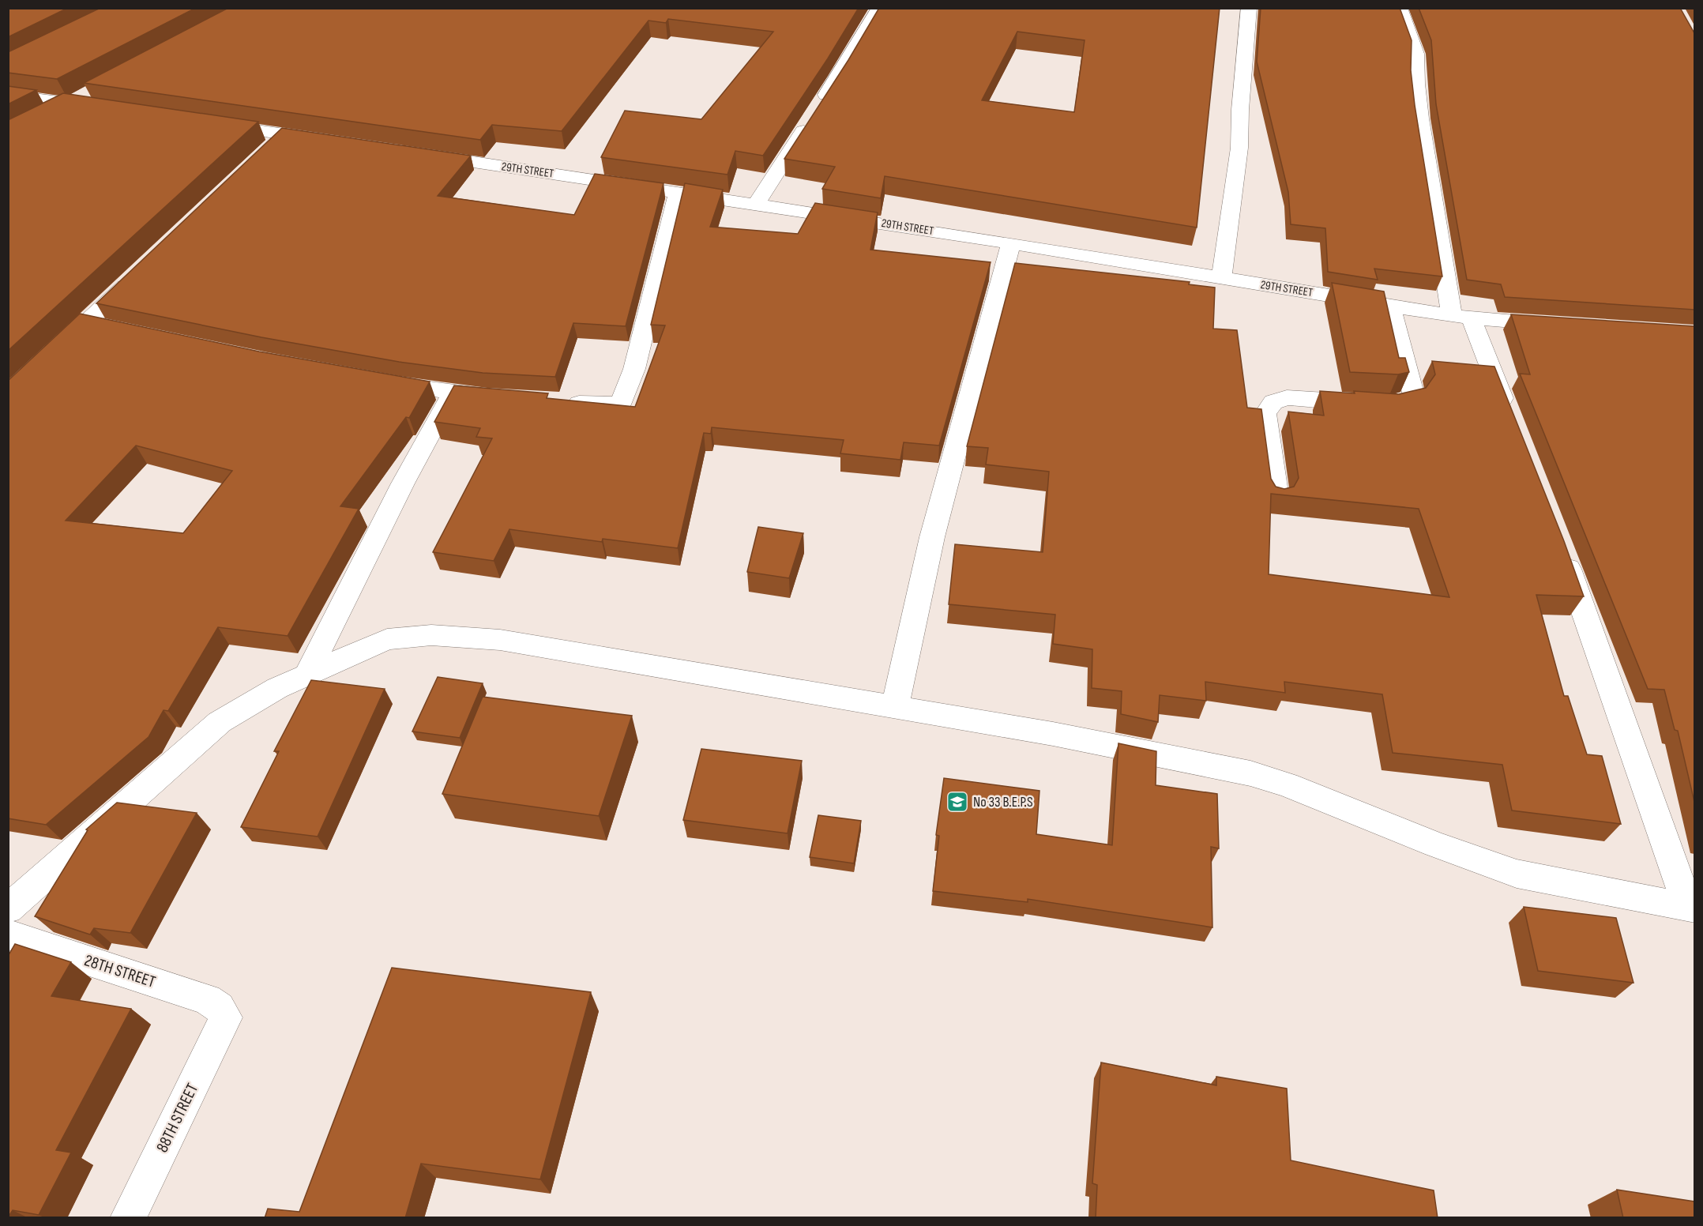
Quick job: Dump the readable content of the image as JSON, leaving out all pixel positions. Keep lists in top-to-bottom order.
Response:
{
  "streets": {
    "street": ["29TH STREET", "28TH STREET", "88TH STREET"]
  },
  "crossings": [
    ["28TH STREET", "88TH STREET"]
  ],
  "places": {
    "school or university": ["No 33 B.E.P.S"]
  }
}
